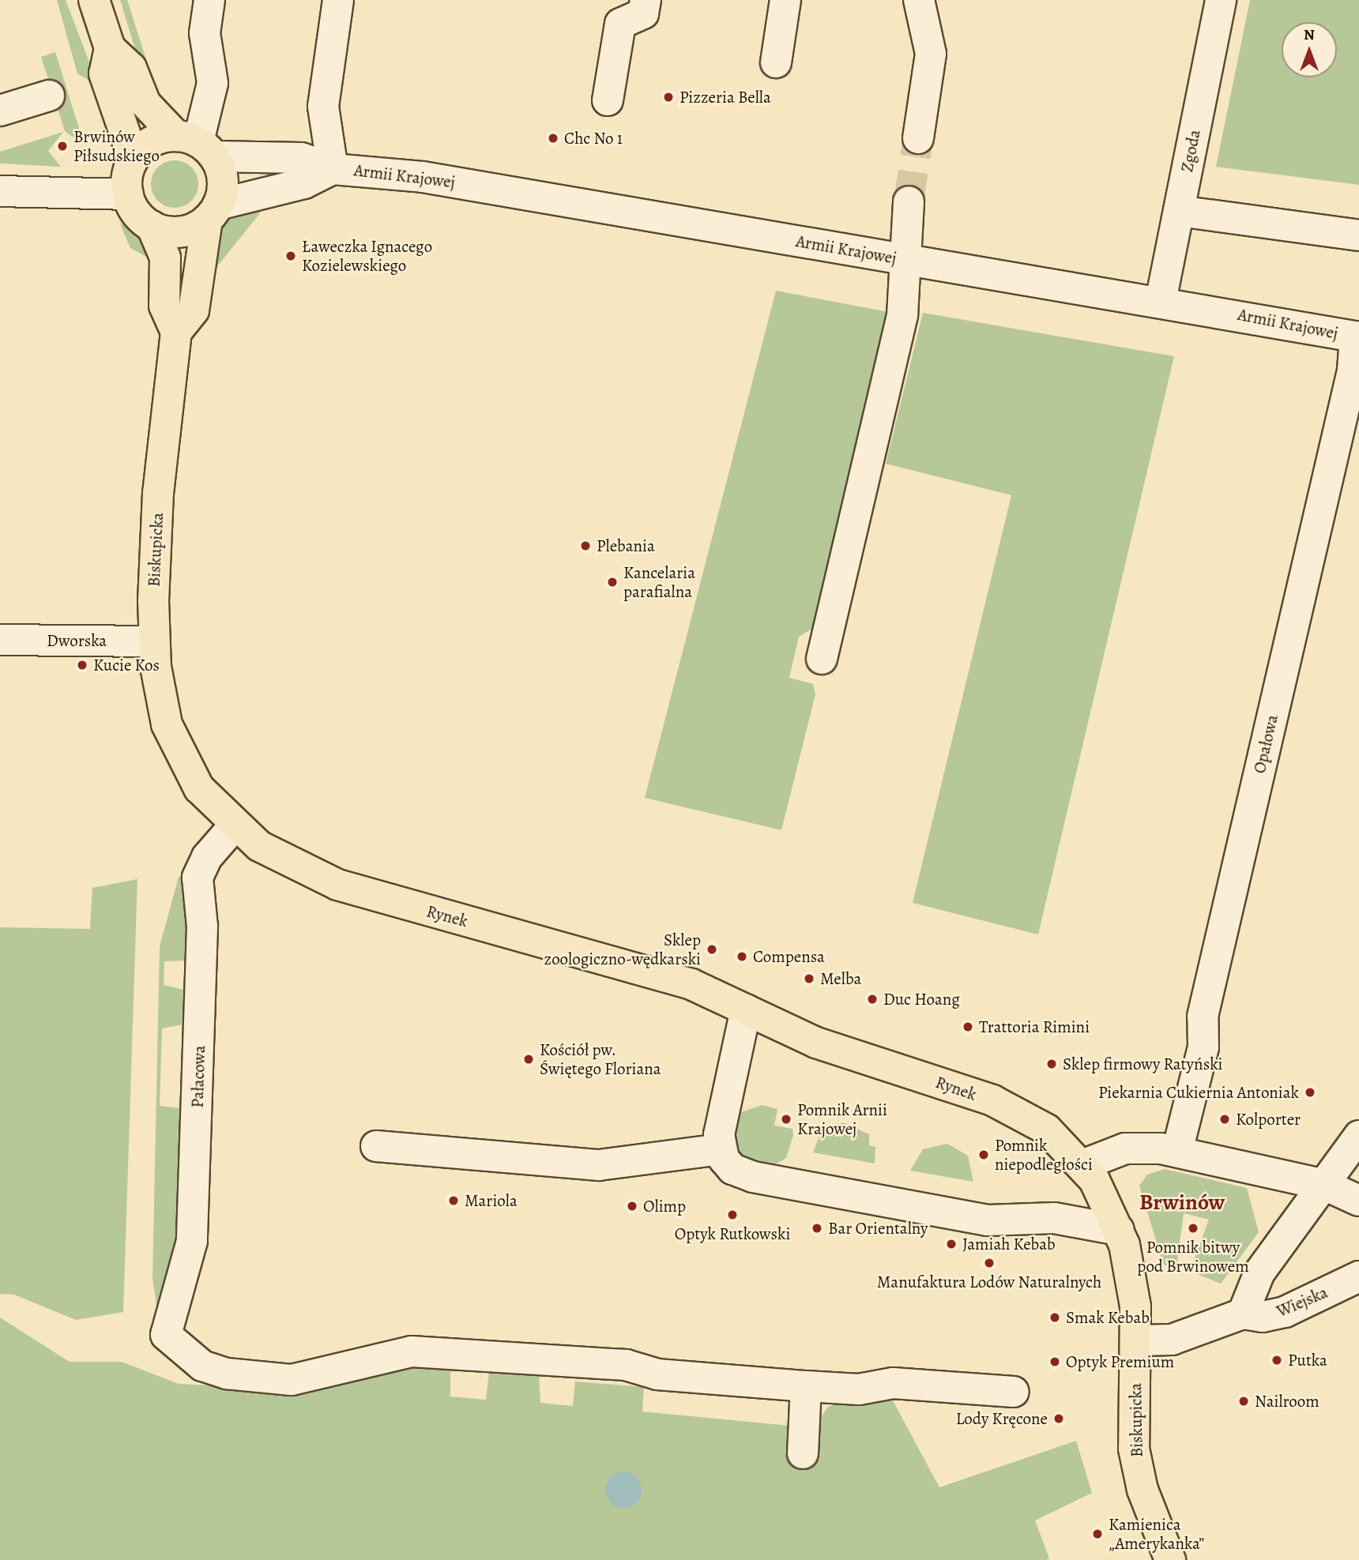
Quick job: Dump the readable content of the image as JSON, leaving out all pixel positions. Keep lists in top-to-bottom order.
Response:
{
  "streets": {
    "main road": ["Biskupicka", "Rynek"],
    "street": [
      "Zgoda",
      "Armii Krajowej",
      "Dworska",
      "Opałowa",
      "Pałacowa",
      "Wiejska"
    ]
  },
  "crossings": [
    ["Zgoda", "Armii Krajowej"],
    ["Armii Krajowej", "Opałowa"],
    ["Biskupicka", "Dworska"],
    ["Biskupicka", "Rynek"],
    ["Rynek", "Pałacowa"]
  ],
  "districts": ["Brwinów"],
  "places": [
    "Pizzeria Bella",
    "Chc No 1",
    "Brwinów Piłsudskiego",
    "Ławeczka Ignacego Kozielewskiego",
    "Plebania",
    "Kancelaria parafialna",
    "Kucie Kos",
    "Sklep zoologiczno-wędkarski",
    "Compensa",
    "Melba",
    "Duc Hoang",
    "Trattoria Rimini",
    "Kościół pw. Świętego Floriana",
    "Sklep firmowy Ratyński",
    "Piekarnia Cukiernia Antoniak",
    "Pomnik Arnii Krajowej",
    "Kolporter",
    "Pomnik niepodległości",
    "Mariola",
    "Olimp",
    "Optyk Rutkowski",
    "Bar Orientalny",
    "Pomnik bitwy pod Brwinowem",
    "Jamiah Kebab",
    "Manufaktura Lodów Naturalnych",
    "Smak Kebab",
    "Putka",
    "Optyk Premium",
    "Nailroom",
    "Lody Kręcone",
    "Kamienica „Amerykanka”"
  ],
  "north": "top"
}
